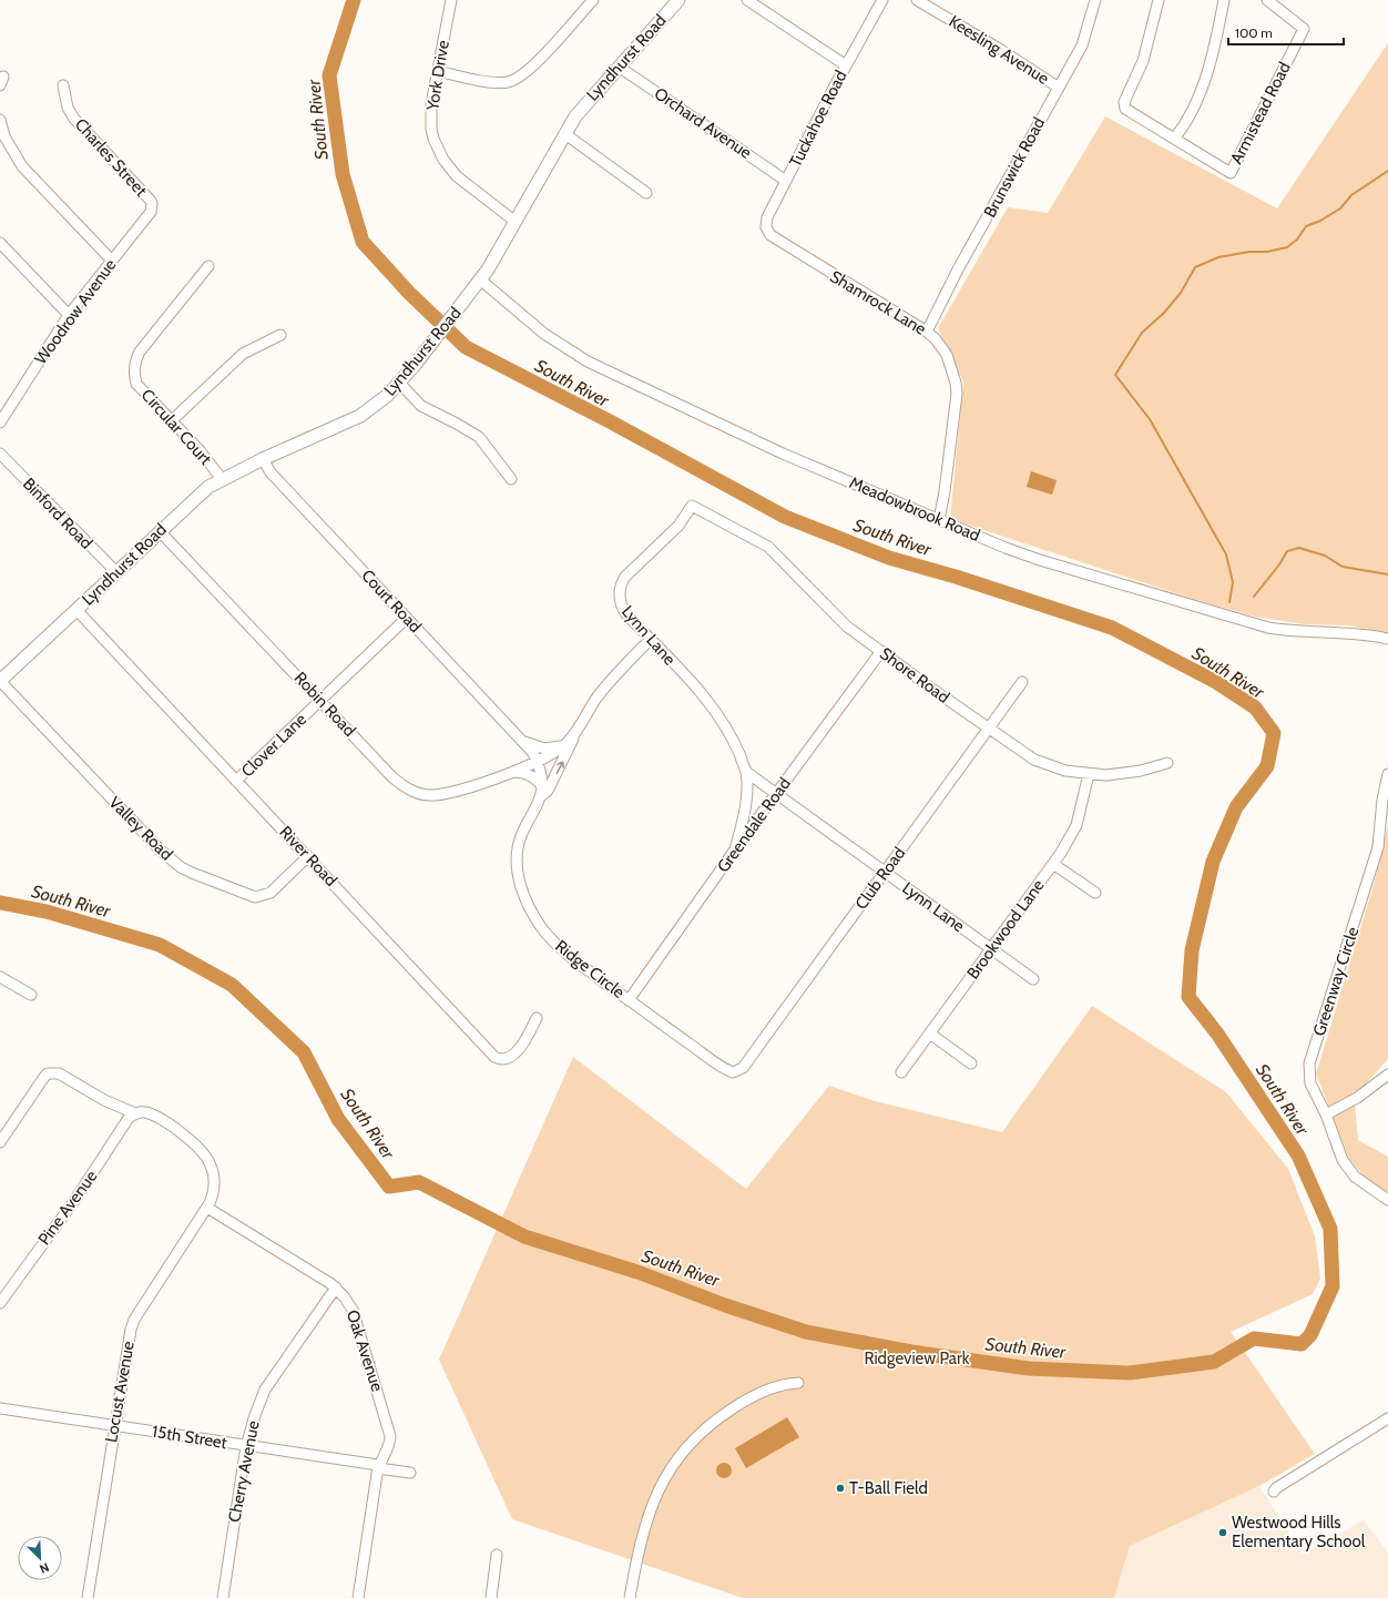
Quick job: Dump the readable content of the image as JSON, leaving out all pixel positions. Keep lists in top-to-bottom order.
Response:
{
  "streets": {
    "main road": ["Lyndhurst Road"],
    "street": [
      "Keesling Avenue",
      "York Drive",
      "Armistead Road",
      "Tuckahoe Road",
      "Orchard Avenue",
      "Charles Street",
      "Brunswick Road",
      "Shamrock Lane",
      "Woodrow Avenue",
      "Circular Court",
      "Meadowbrook Road",
      "Binford Road",
      "Court Road",
      "Lynn Lane",
      "Shore Road",
      "Robin Road",
      "Clover Lane",
      "Greendale Road",
      "Valley Road",
      "River Road",
      "Club Road",
      "Brookwood Lane",
      "Ridge Circle",
      "Greenway Circle",
      "Pine Avenue",
      "Oak Avenue",
      "Locust Avenue",
      "15th Street",
      "Cherry Avenue"
    ]
  },
  "crossings": [
    ["Keesling Avenue", "Brunswick Road"],
    ["Lyndhurst Road", "York Drive"],
    ["Lyndhurst Road", "Orchard Avenue"],
    ["Lyndhurst Road", "Circular Court"],
    ["Lyndhurst Road", "Meadowbrook Road"],
    ["Lyndhurst Road", "Binford Road"],
    ["Lyndhurst Road", "Court Road"],
    ["Lyndhurst Road", "Robin Road"],
    ["Lyndhurst Road", "Valley Road"],
    ["Lyndhurst Road", "River Road"],
    ["Tuckahoe Road", "Orchard Avenue"],
    ["Tuckahoe Road", "Shamrock Lane"],
    ["Charles Street", "Woodrow Avenue"],
    ["Brunswick Road", "Shamrock Lane"],
    ["Shamrock Lane", "Meadowbrook Road"],
    ["Court Road", "Robin Road"],
    ["Court Road", "Clover Lane"],
    ["Court Road", "Ridge Circle"],
    ["Lynn Lane", "Shore Road"],
    ["Lynn Lane", "Greendale Road"],
    ["Lynn Lane", "Club Road"],
    ["Lynn Lane", "Brookwood Lane"],
    ["Lynn Lane", "Ridge Circle"],
    ["Shore Road", "Greendale Road"],
    ["Shore Road", "Club Road"],
    ["Shore Road", "Brookwood Lane"],
    ["Robin Road", "Clover Lane"],
    ["Robin Road", "Ridge Circle"],
    ["Clover Lane", "River Road"],
    ["Greendale Road", "Ridge Circle"],
    ["Valley Road", "River Road"],
    ["Club Road", "Ridge Circle"],
    ["Oak Avenue", "Locust Avenue"],
    ["Oak Avenue", "15th Street"],
    ["Oak Avenue", "Cherry Avenue"],
    ["Locust Avenue", "15th Street"],
    ["15th Street", "Cherry Avenue"]
  ],
  "water": ["South River"],
  "parks": ["Ridgeview Park"],
  "places": ["T-Ball Field", "Westwood Hills Elementary School"],
  "scale_bar": "100 m",
  "north": "bottom right"
}
